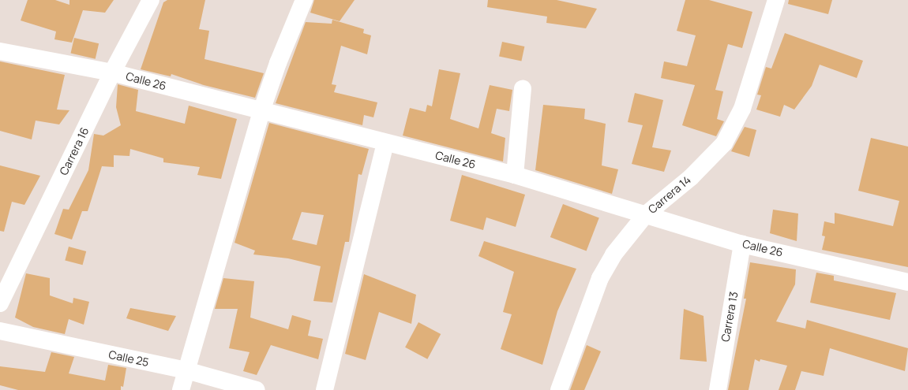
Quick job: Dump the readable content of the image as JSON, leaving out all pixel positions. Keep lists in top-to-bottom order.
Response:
{
  "streets": {
    "street": [
      "Calle 26",
      "Carrera 16",
      "Carrera 14",
      "Carrera 13",
      "Calle 25"
    ]
  },
  "crossings": [
    ["Calle 26", "Carrera 16"],
    ["Calle 26", "Carrera 14"],
    ["Calle 26", "Carrera 13"]
  ]
}
